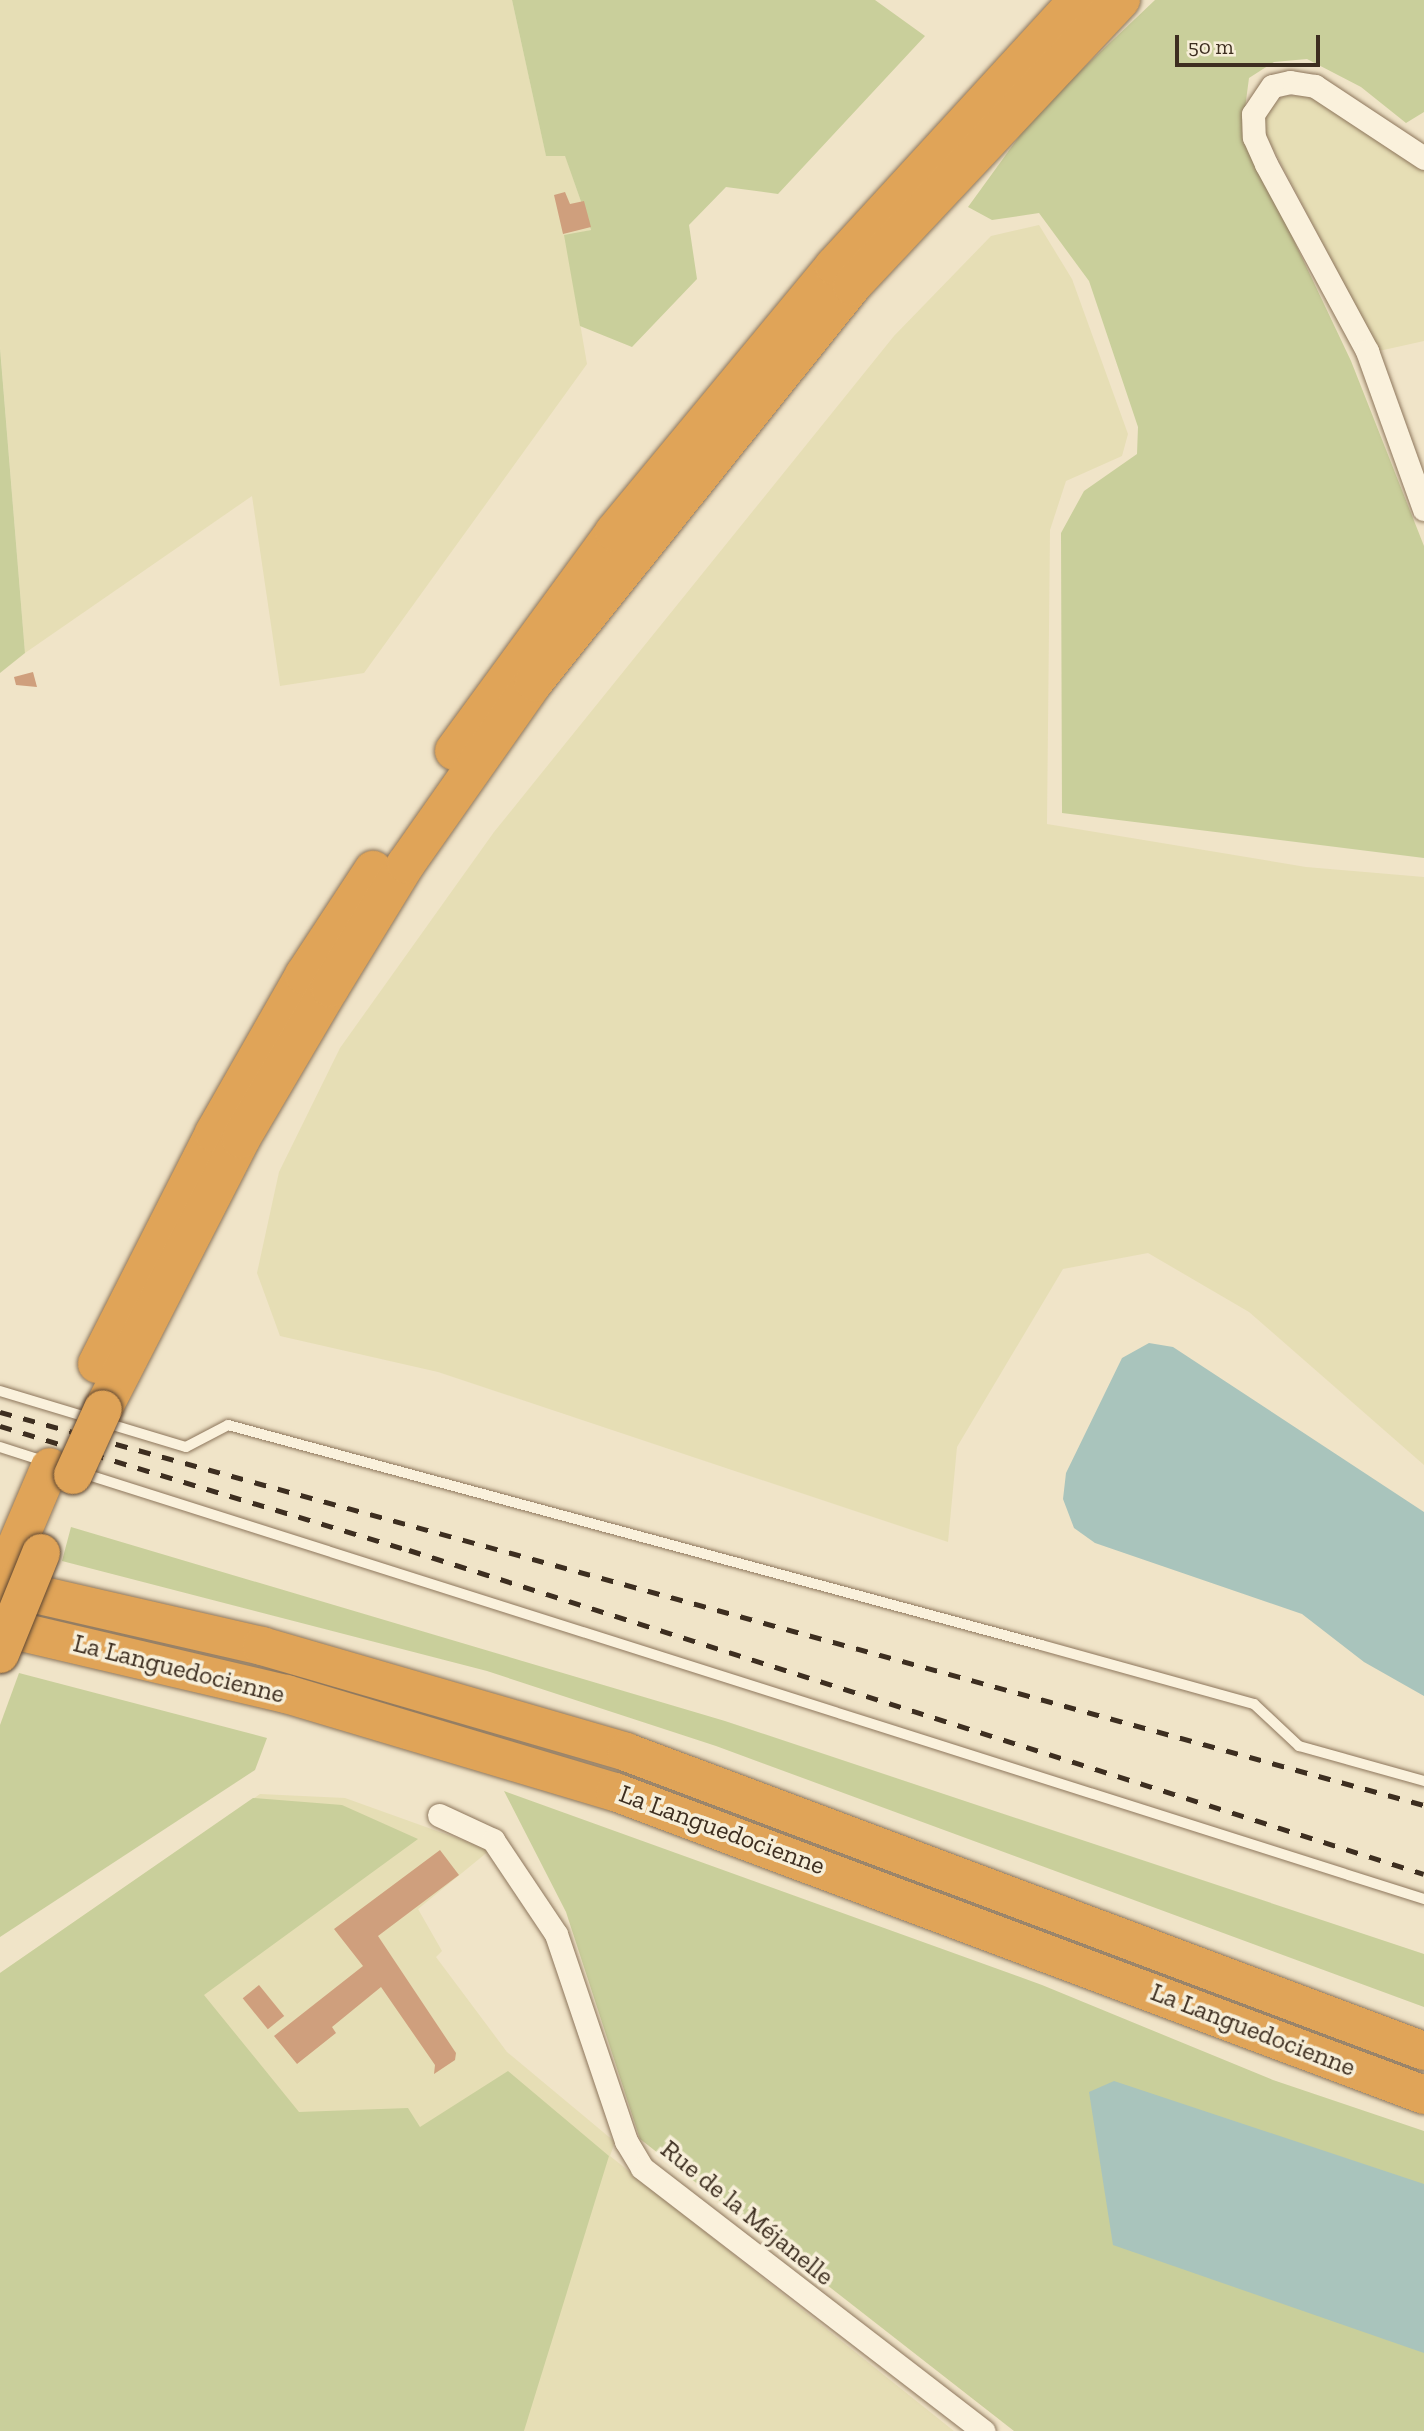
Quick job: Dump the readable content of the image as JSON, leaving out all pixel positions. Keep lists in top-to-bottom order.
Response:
{
  "streets": {
    "highway": ["La Languedocienne"],
    "street": ["Rue de la Méjanelle"]
  },
  "scale_bar": "50 m"
}
